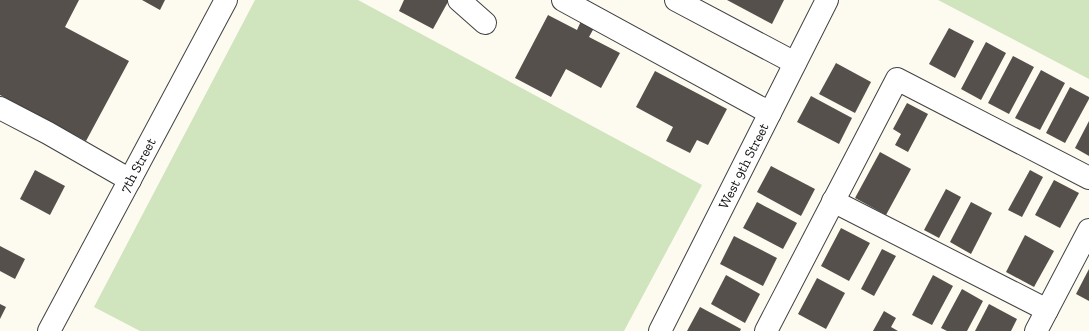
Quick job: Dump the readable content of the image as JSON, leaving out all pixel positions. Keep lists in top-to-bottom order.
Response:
{
  "streets": {
    "street": ["7th Street", "West 9th Street"]
  }
}
